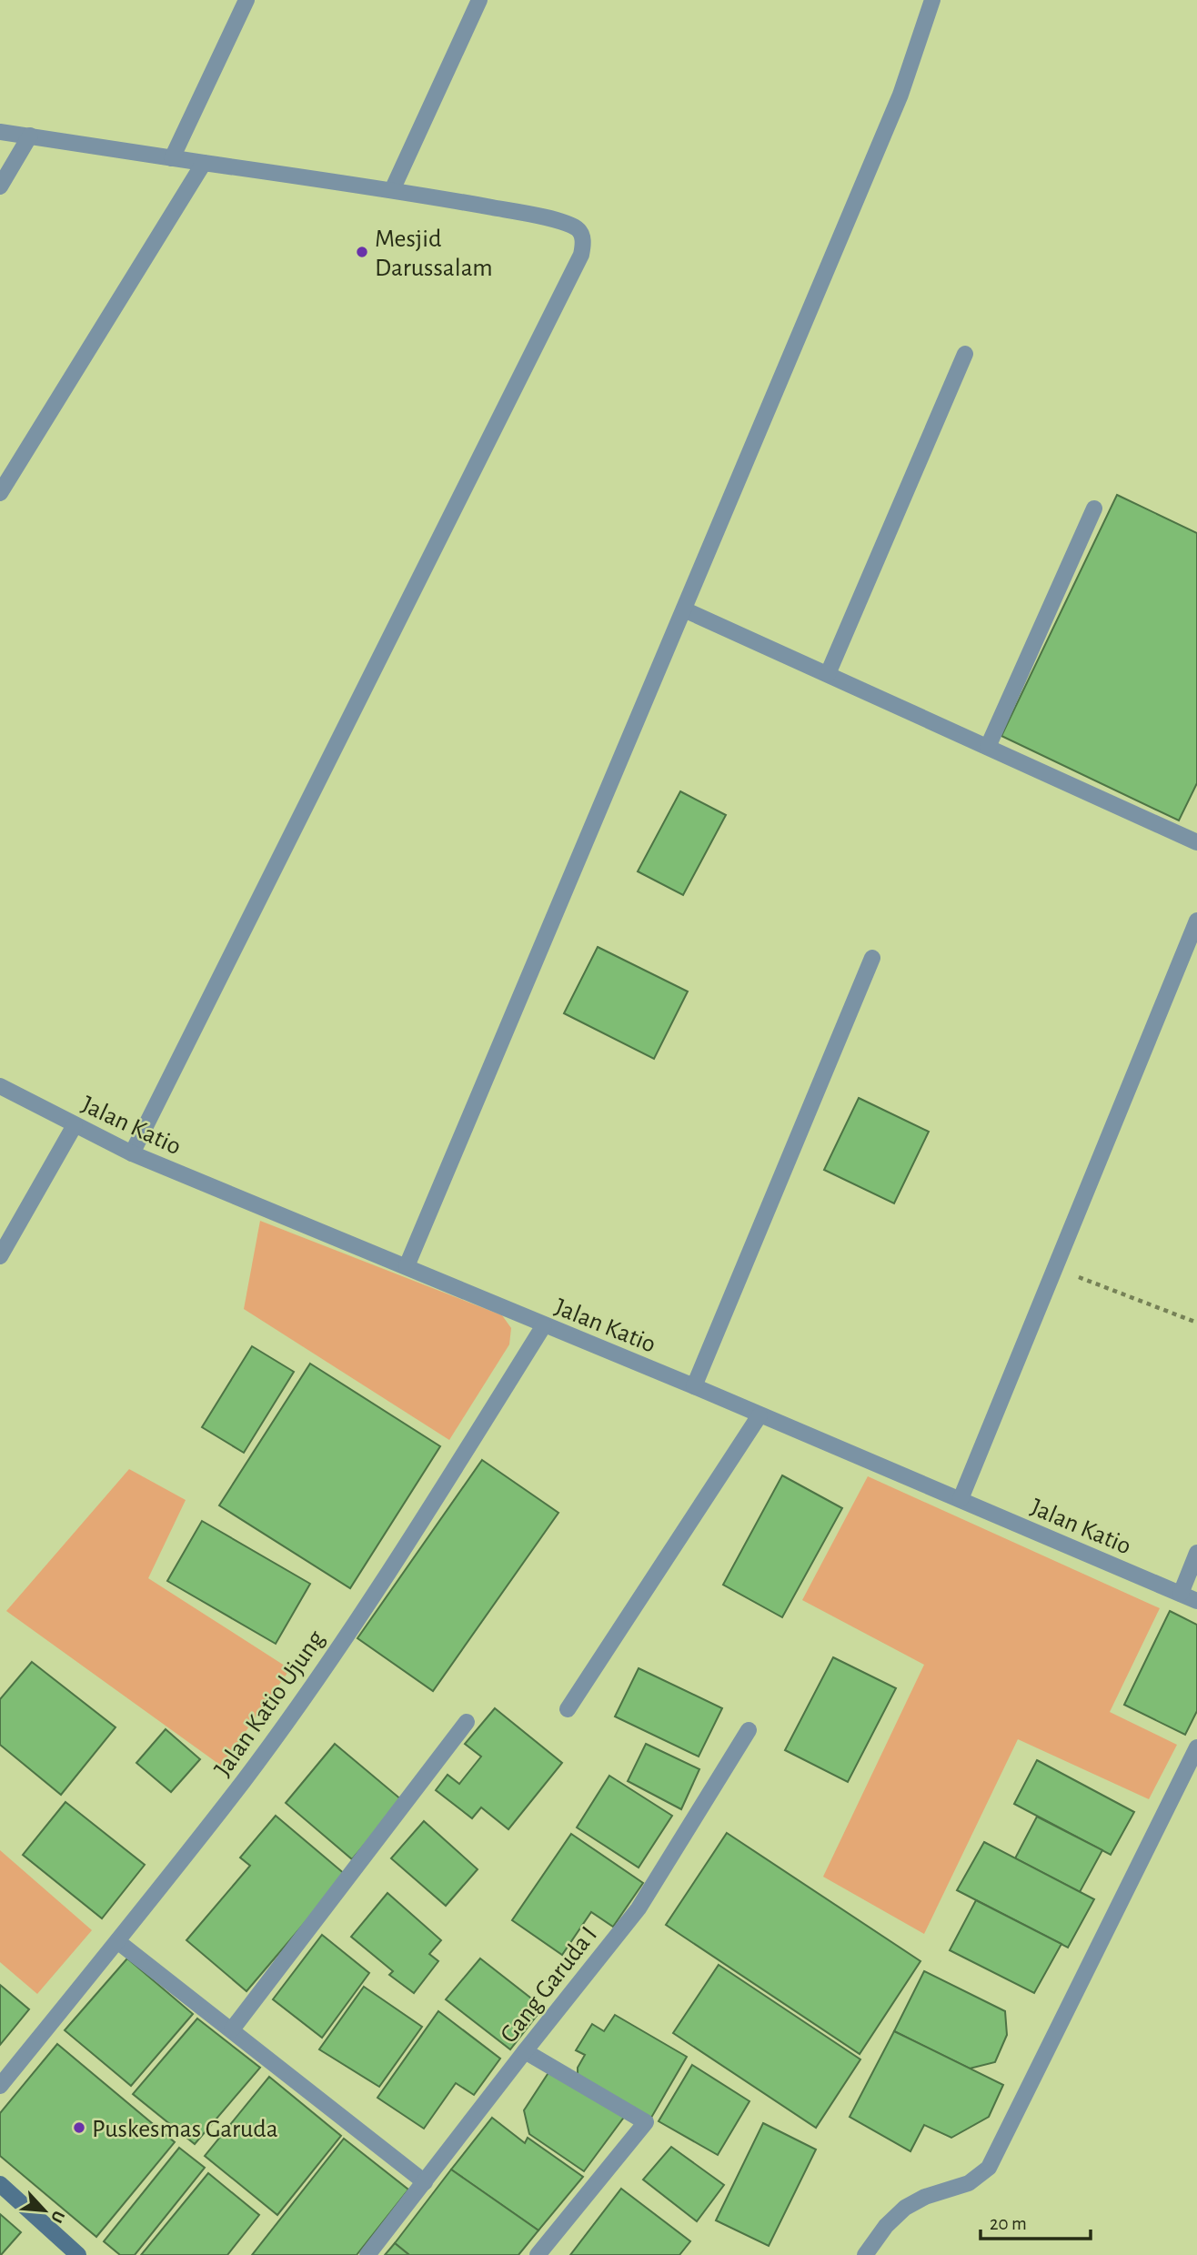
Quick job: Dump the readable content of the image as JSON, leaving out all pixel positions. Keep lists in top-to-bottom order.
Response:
{
  "streets": {
    "street": ["Jalan Katio", "Jalan Katio Ujung", "Gang Garuda I"]
  },
  "crossings": [
    ["Jalan Katio", "Jalan Katio Ujung"]
  ],
  "places": ["Mesjid Darussalam", "Puskesmas Garuda"],
  "scale_bar": "20 m",
  "north": "bottom right"
}
